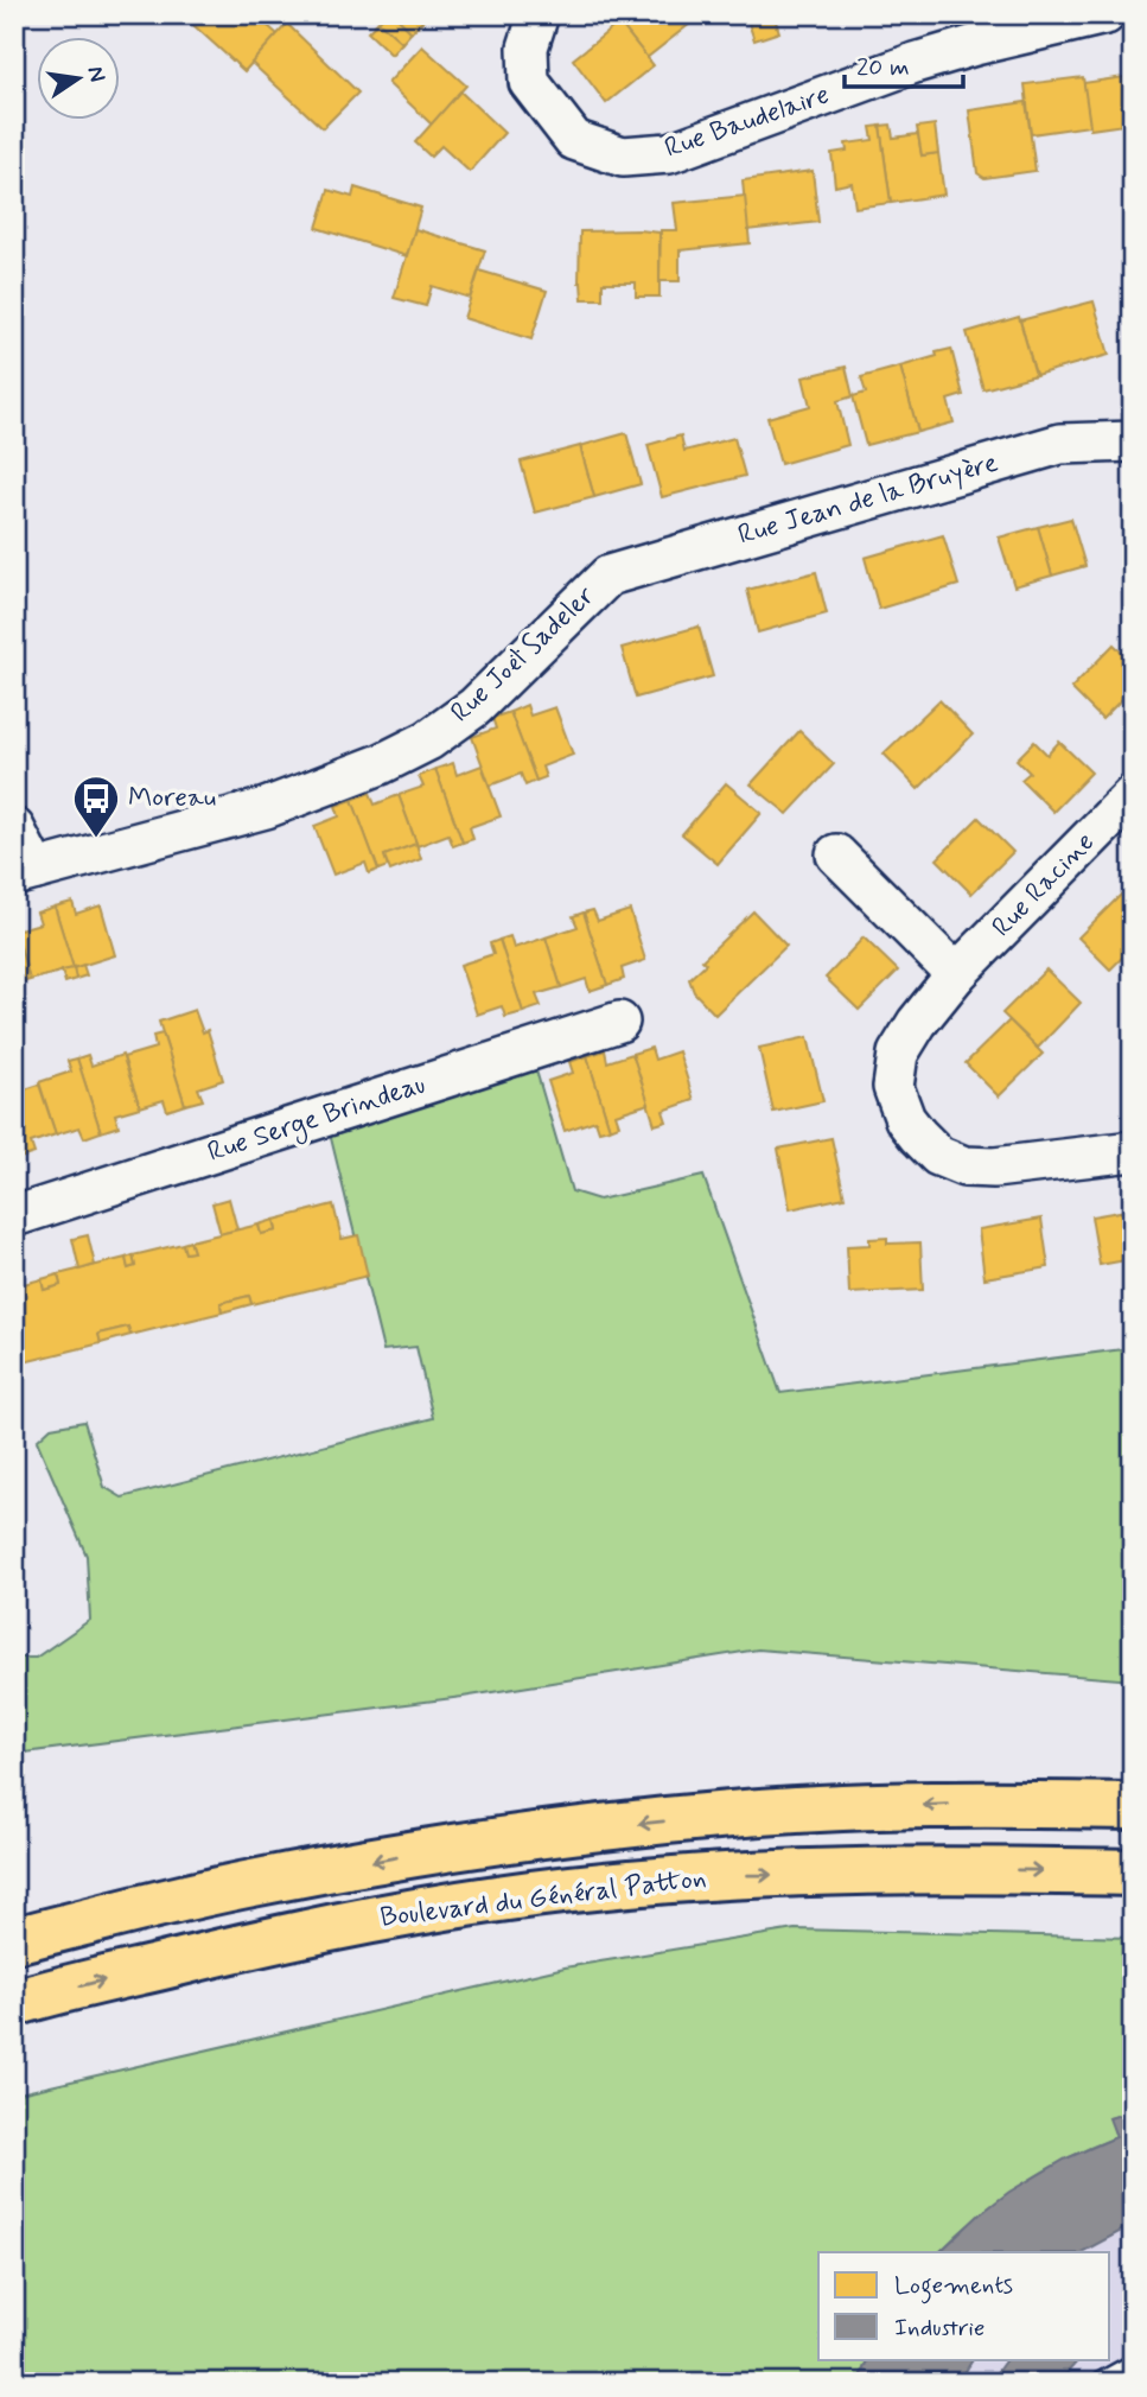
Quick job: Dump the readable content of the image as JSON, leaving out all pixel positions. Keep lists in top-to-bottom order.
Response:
{
  "streets": {
    "highway": ["Boulevard du Général Patton"],
    "street": [
      "Rue Baudelaire",
      "Rue Jean de la Bruyère",
      "Rue Joël Sadeler",
      "Rue Racine",
      "Rue Serge Brindeau"
    ]
  },
  "crossings": [
    ["Rue Jean de la Bruyère", "Rue Joël Sadeler"]
  ],
  "places": {
    "bus stop": ["Moreau"]
  },
  "legend": ["Logements", "Industrie"],
  "scale_bar": "20 m",
  "north": "right"
}
